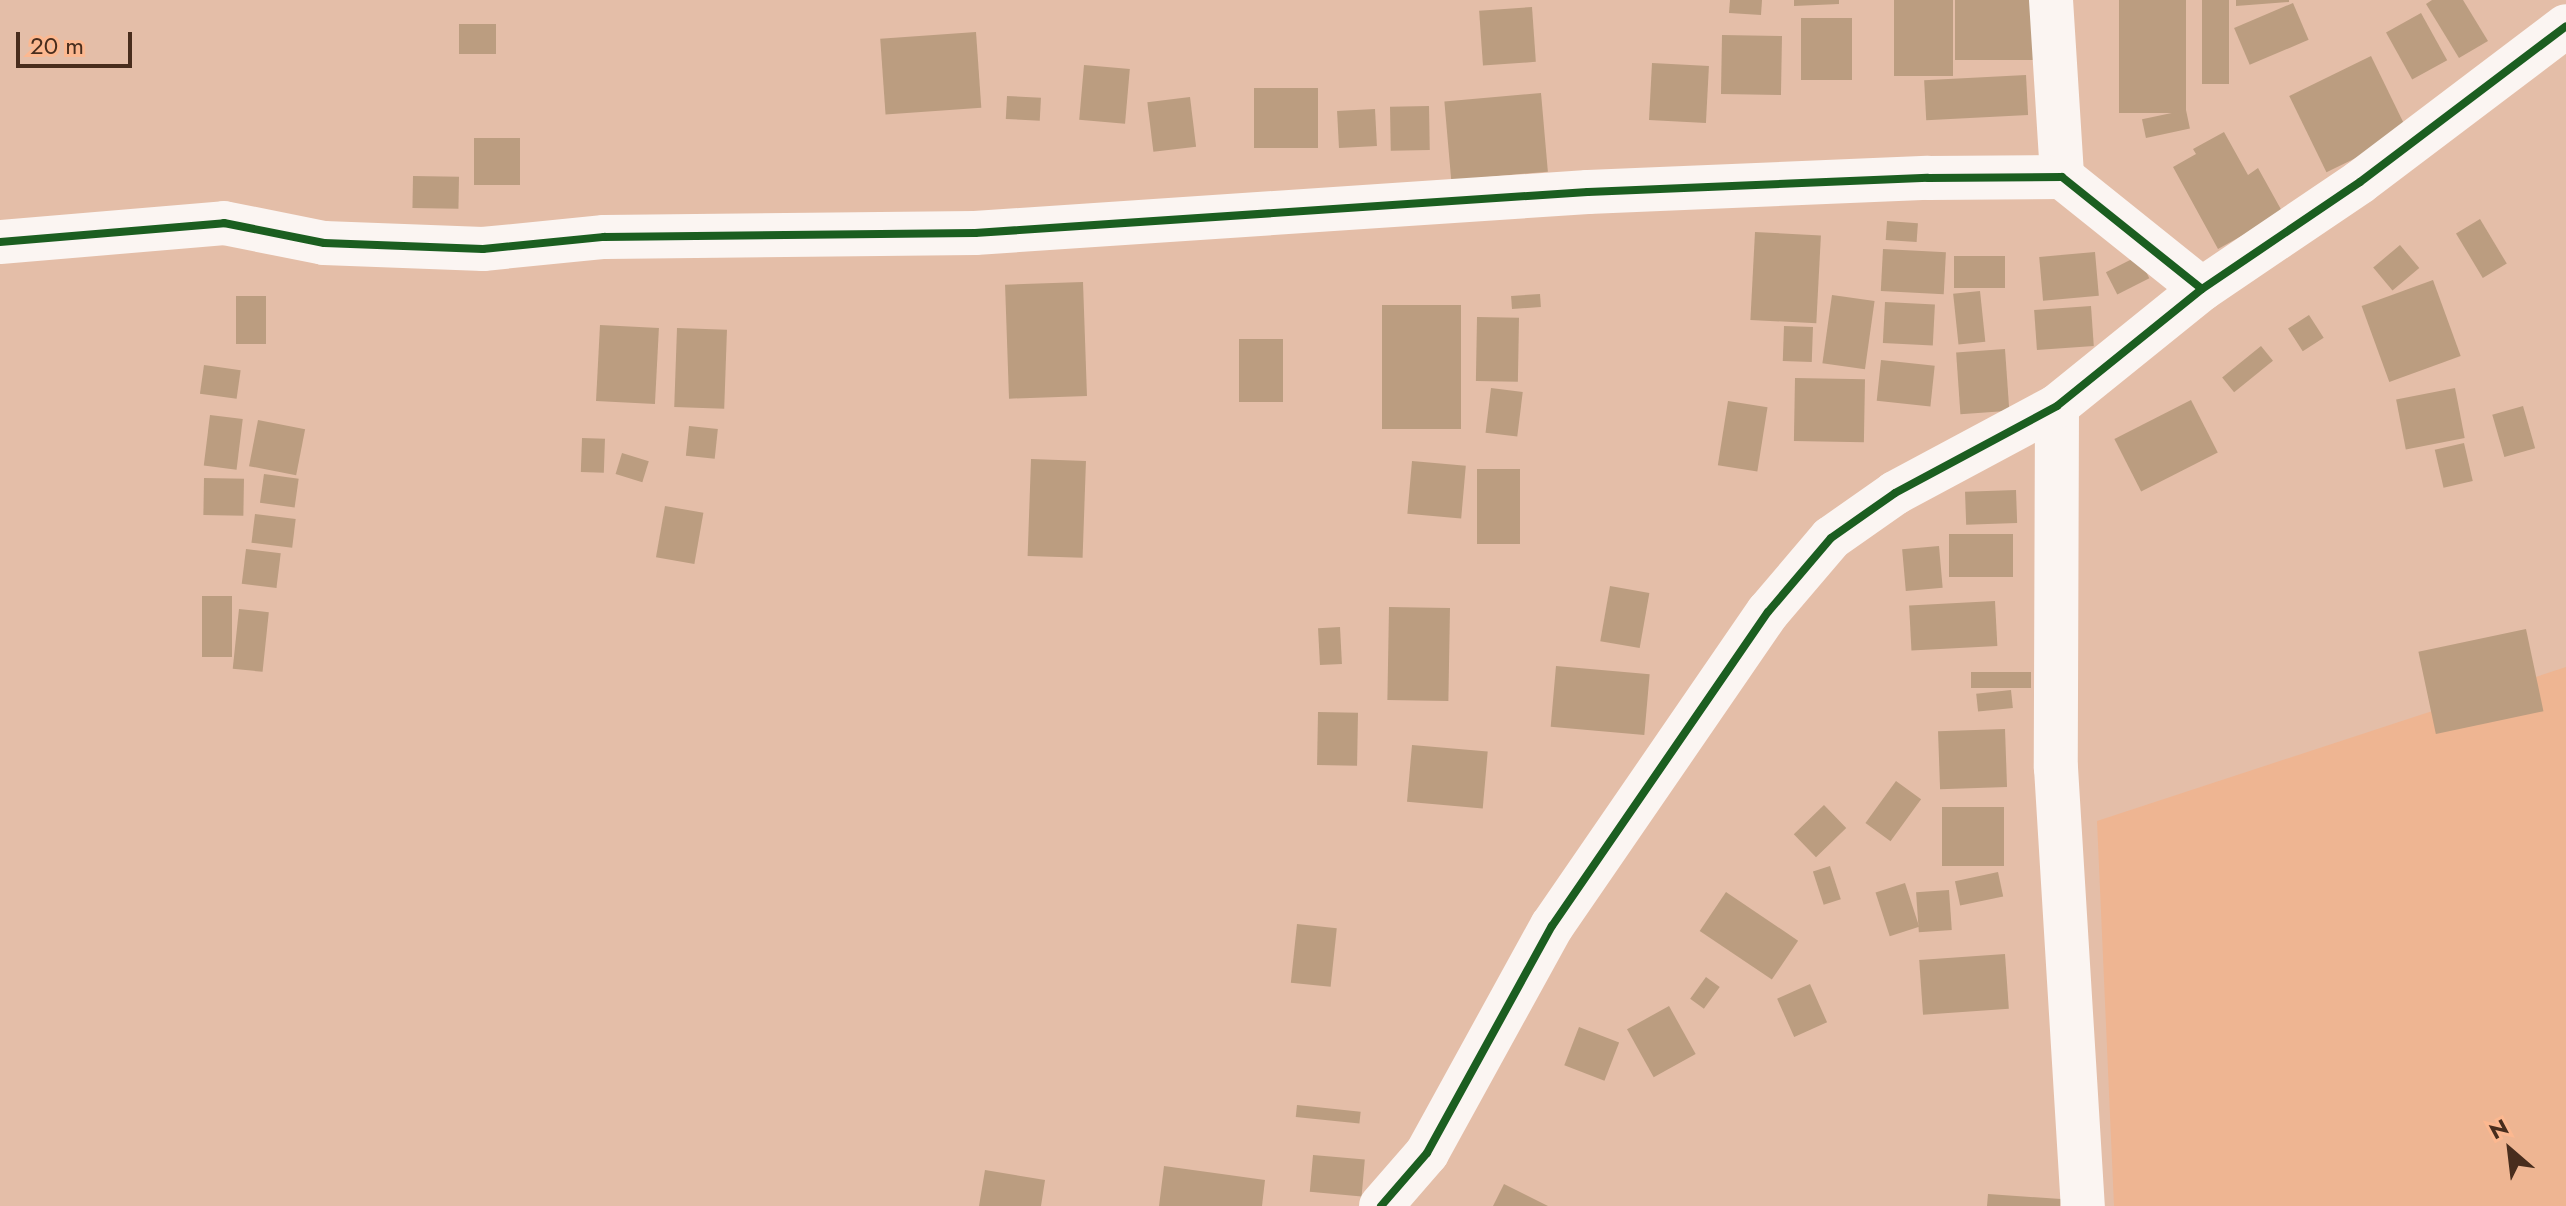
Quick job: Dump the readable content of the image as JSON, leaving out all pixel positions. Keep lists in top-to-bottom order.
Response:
{
  "scale_bar": "20 m",
  "north": "top left"
}
